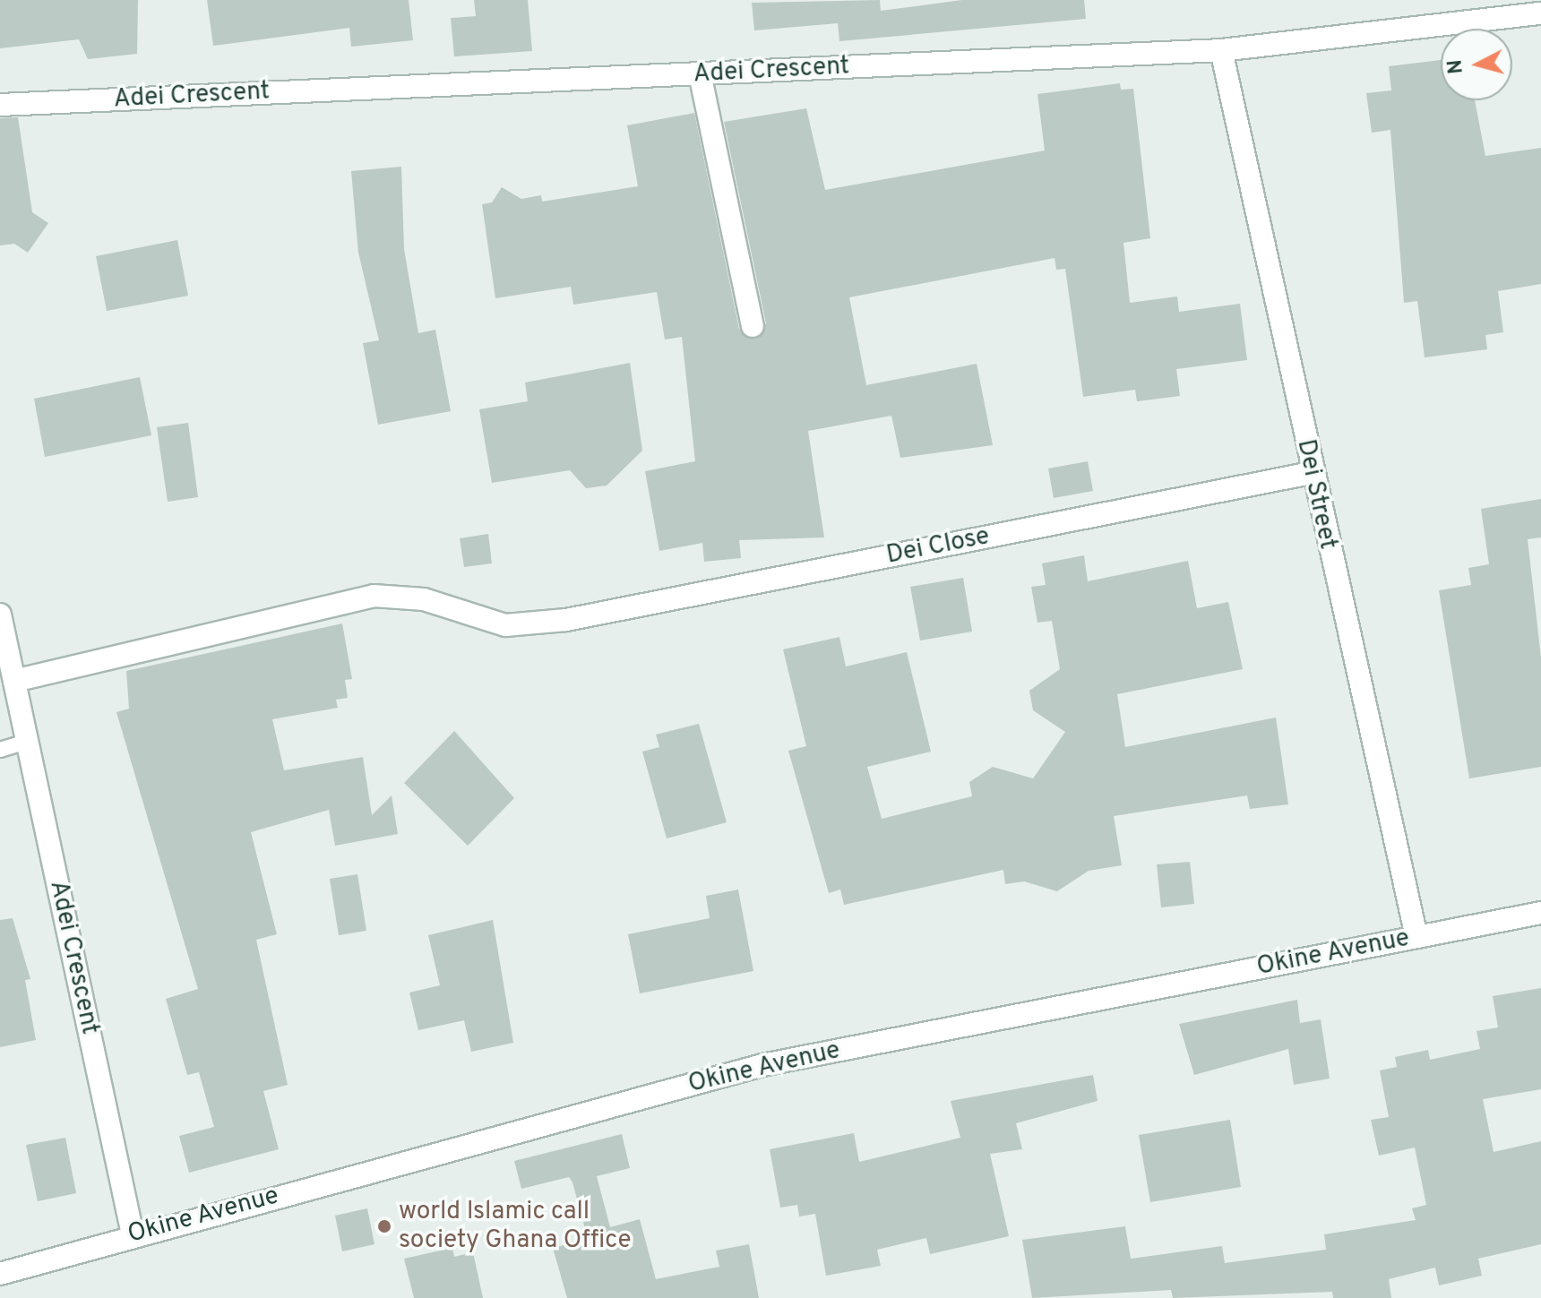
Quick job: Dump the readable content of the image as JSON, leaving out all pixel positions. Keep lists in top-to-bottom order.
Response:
{
  "streets": {
    "street": [
      "Adei Crescent",
      "Dei Street",
      "Dei Close",
      "Okine Avenue"
    ]
  },
  "crossings": [
    ["Adei Crescent", "Dei Street"],
    ["Adei Crescent", "Dei Close"],
    ["Adei Crescent", "Okine Avenue"],
    ["Dei Street", "Dei Close"],
    ["Dei Street", "Okine Avenue"]
  ],
  "places": ["world Islamic call society Ghana Office"],
  "north": "left"
}
